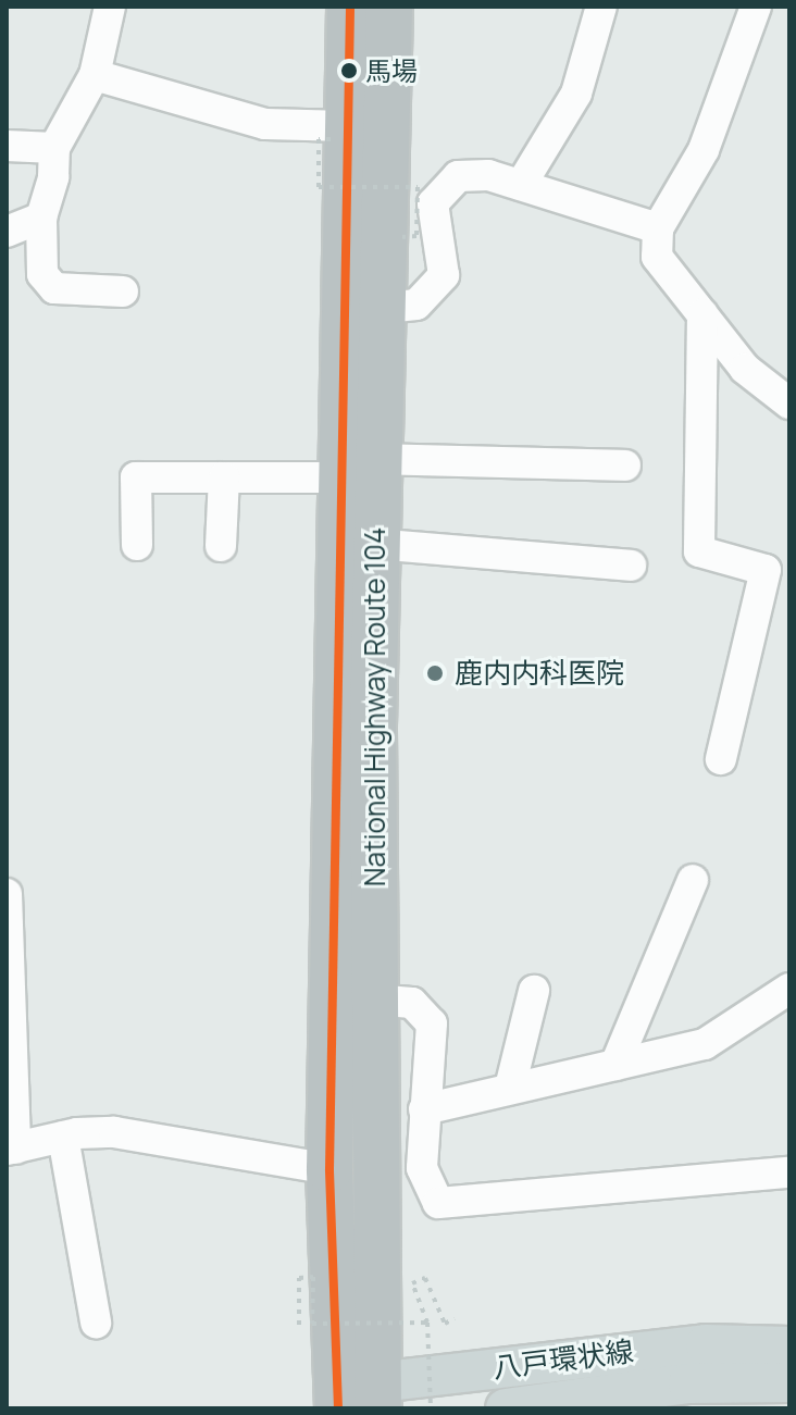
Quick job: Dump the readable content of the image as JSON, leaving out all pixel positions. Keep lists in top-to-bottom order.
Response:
{
  "streets": {
    "highway": ["National Highway Route 104"],
    "main road": ["八戸環状線"]
  },
  "crossings": [
    ["National Highway Route 104", "八戸環状線"]
  ],
  "places": ["馬場", "鹿内内科医院"]
}
